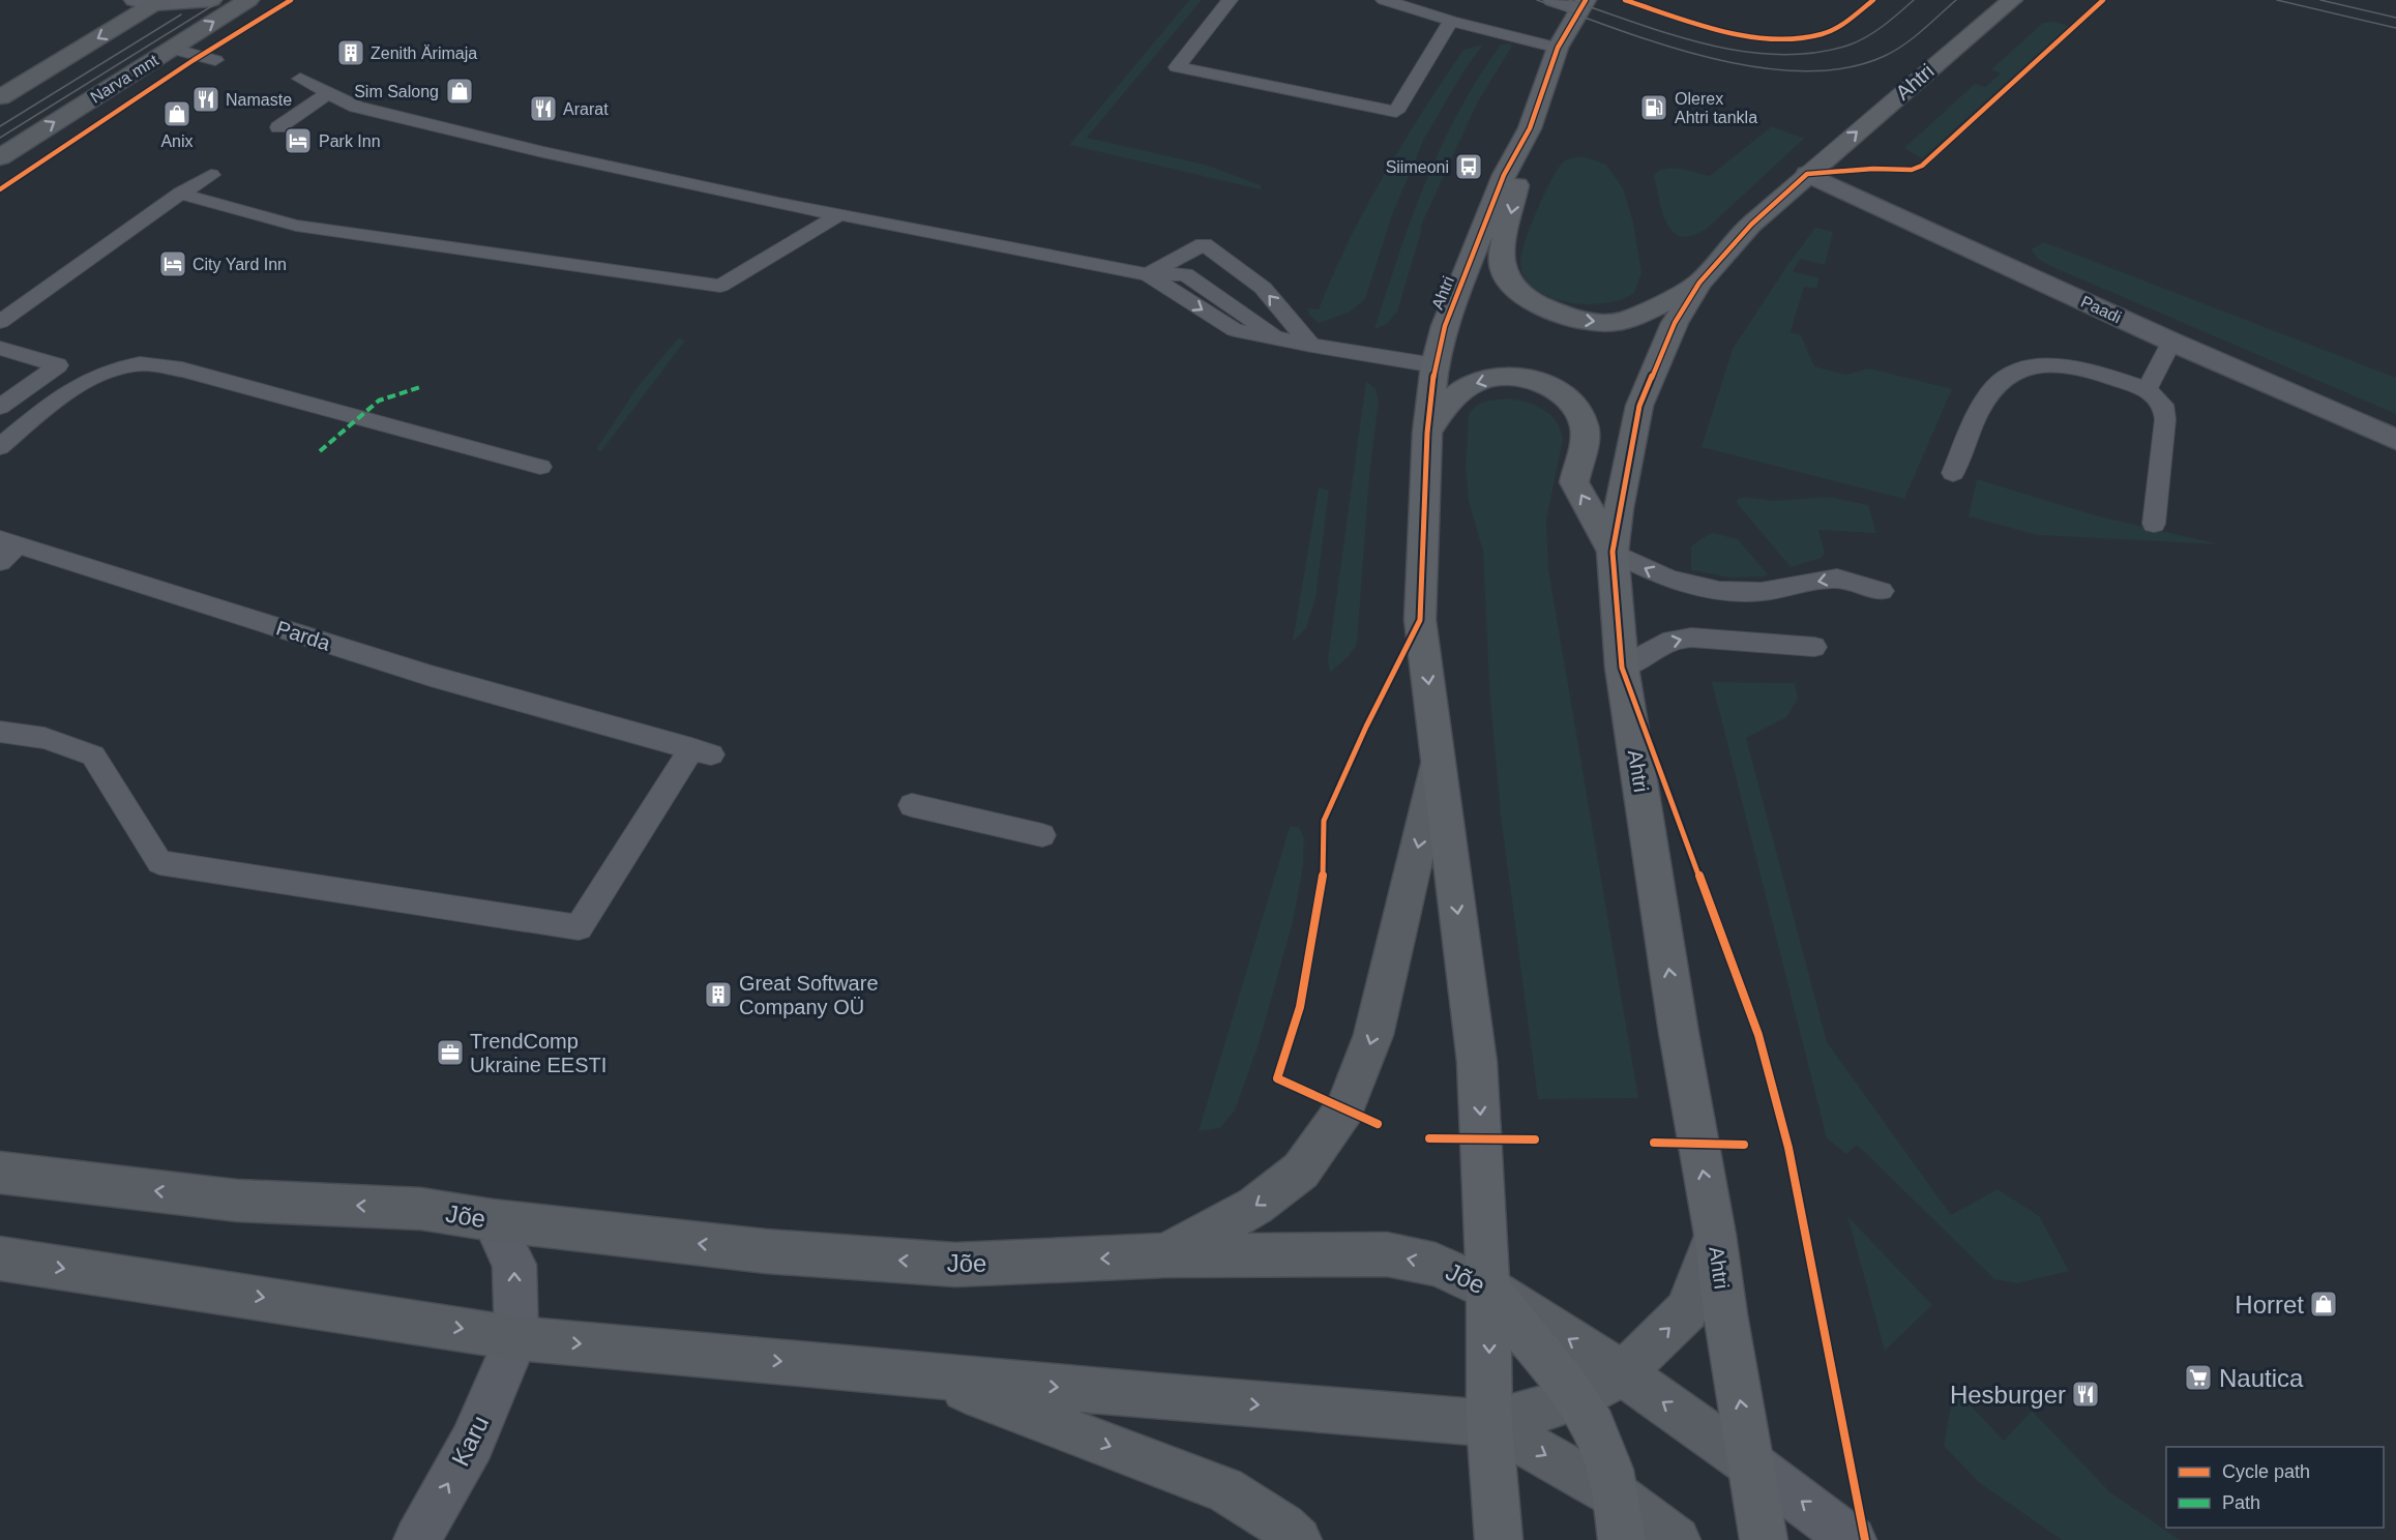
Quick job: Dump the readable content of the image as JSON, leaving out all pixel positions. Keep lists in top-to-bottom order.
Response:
{
  "streets": {
    "main road": ["Narva mnt", "Ahtri", "Jõe"],
    "street": ["Paadi", "Karu"],
    "lane": ["Parda"]
  },
  "crossings": [
    ["Ahtri", "Paadi"],
    ["Ahtri", "Jõe"]
  ],
  "one_way": ["Karu"],
  "places": {
    "building": ["Zenith Ärimaja", "Great Software Company OÜ"],
    "shop": ["Sim Salong", "Anix", "Horret"],
    "restaurant": ["Namaste", "Ararat", "Hesburger"],
    "fuel station": ["Olerex Ahtri tankla"],
    "hotel": ["Park Inn", "City Yard Inn"],
    "bus stop": ["Siimeoni"],
    "office": ["TrendComp Ukraine EESTI"],
    "supermarket": ["Nautica"]
  },
  "legend": ["Cycle path", "Path"]
}
